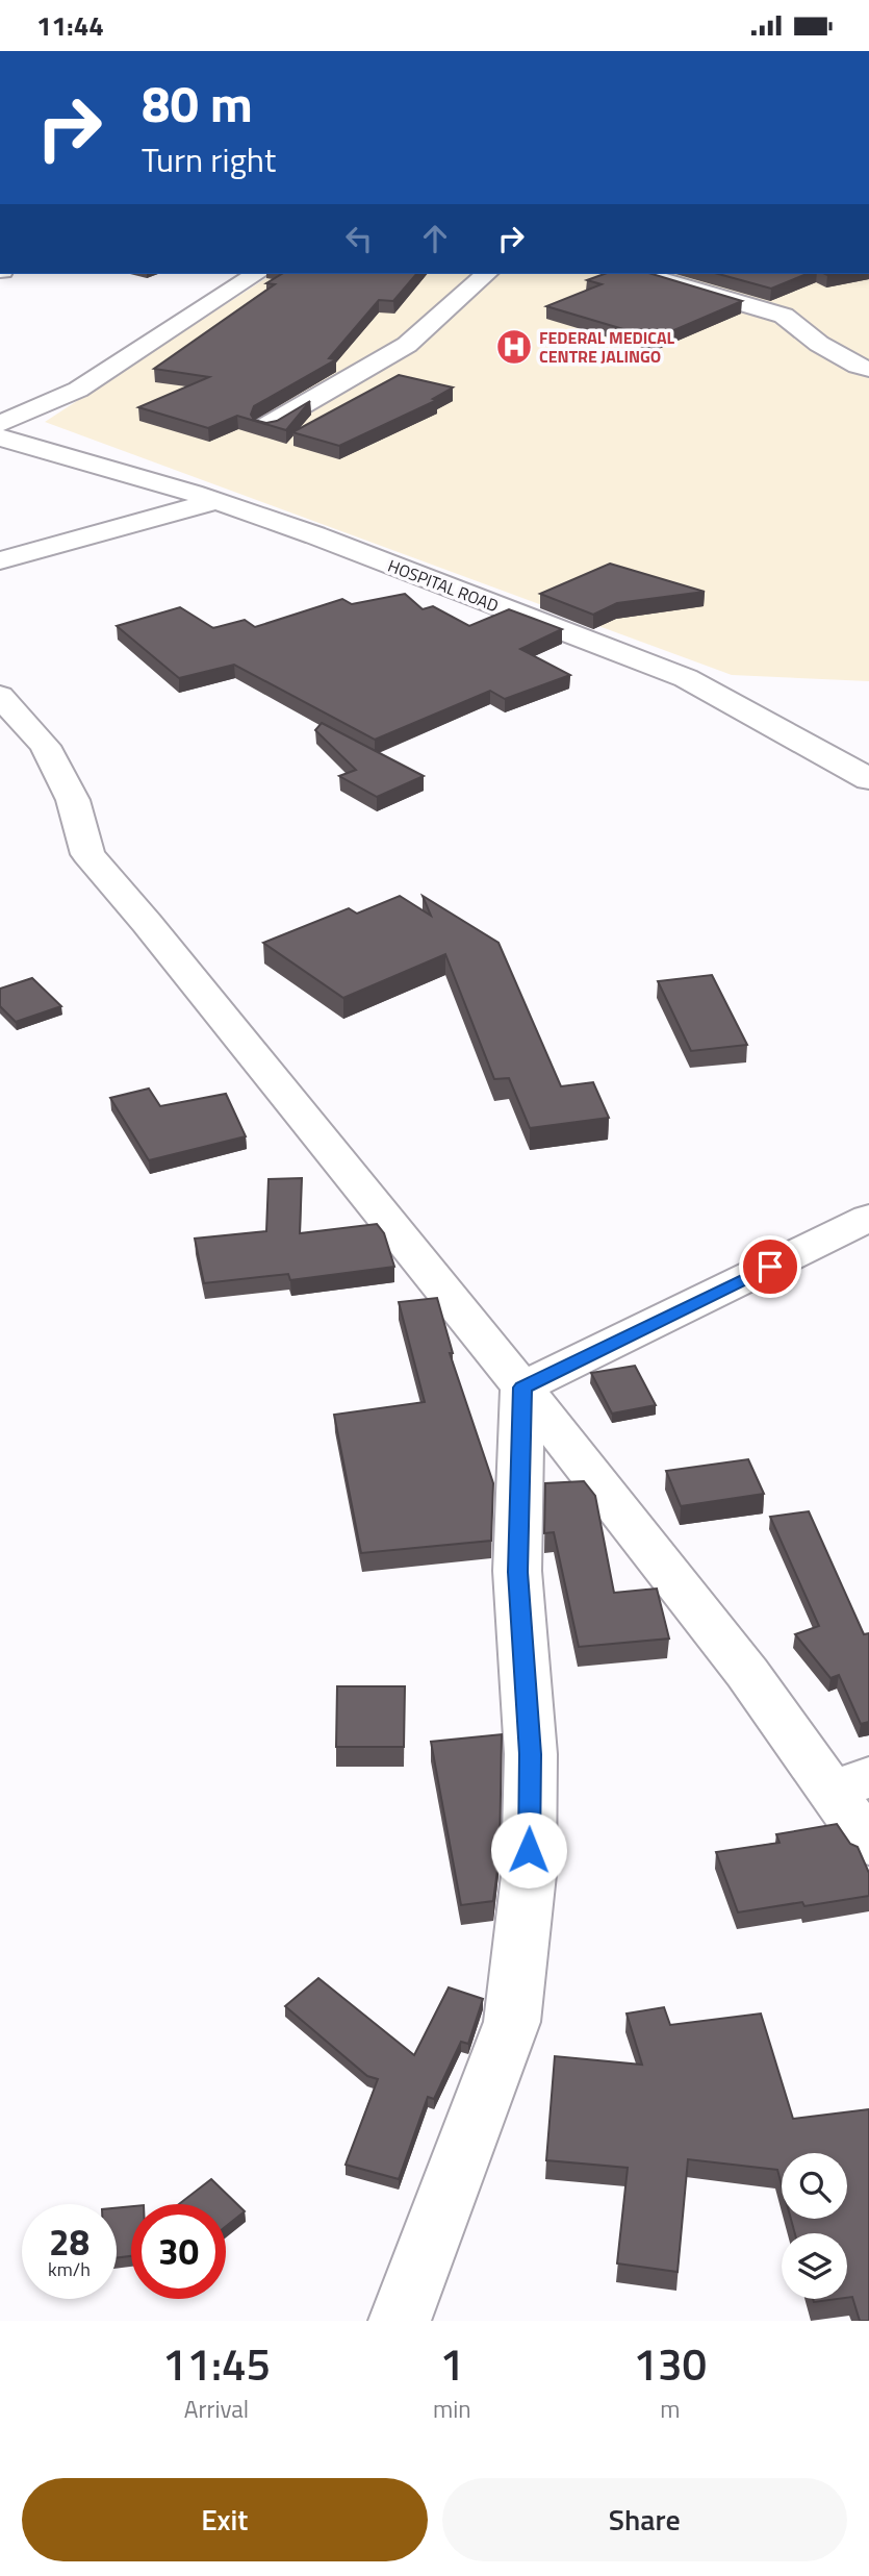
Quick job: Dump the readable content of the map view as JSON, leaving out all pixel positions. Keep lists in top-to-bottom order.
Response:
{
  "streets": {
    "street": ["HOSPITAL ROAD"]
  },
  "places": {
    "hospital": ["FEDERAL MEDICAL CENTRE JALINGO"]
  },
  "page": {
    "status": "11:44",
    "turn": ["80 m", "Turn right"],
    "speed": "28 km/h",
    "limit": "30",
    "eta": [
      "11:45",
      "Arrival",
      "1",
      "min",
      "130",
      "m"
    ],
    "buttons": ["Exit", "Share"]
  }
}
